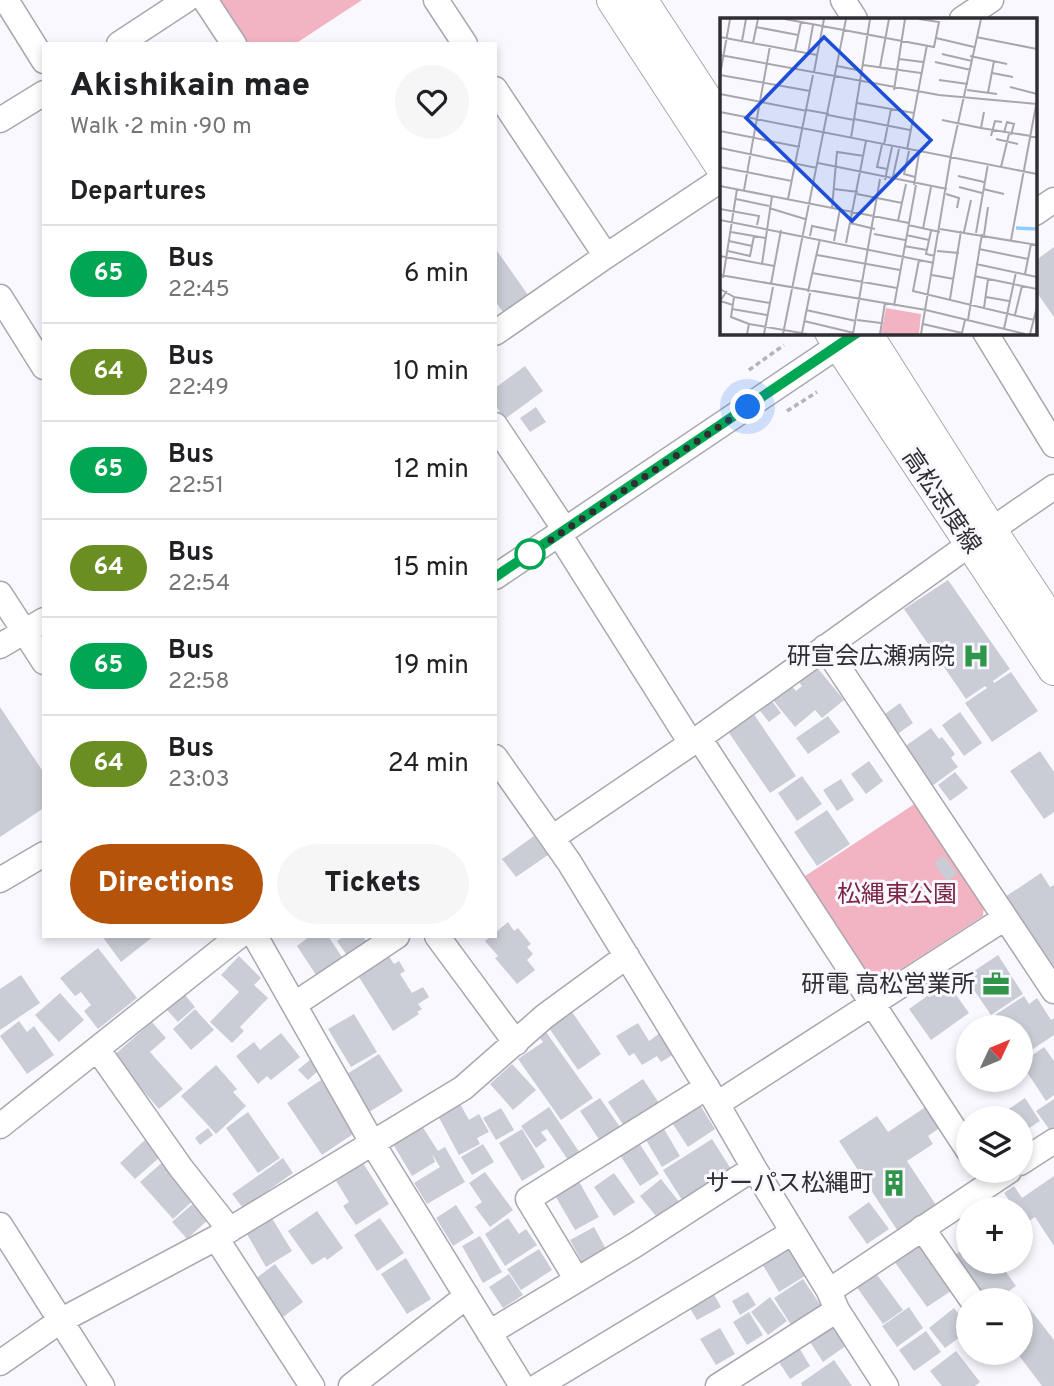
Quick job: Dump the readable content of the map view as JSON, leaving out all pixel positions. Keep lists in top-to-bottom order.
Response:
{
  "streets": {
    "main road": ["高松志度線"]
  },
  "parks": ["松縄東公園"],
  "places": {
    "hospital": ["研宣会広瀬病院"],
    "office": ["研電 高松営業所"],
    "building": ["サーパス松縄町"]
  },
  "lines": ["bus line 65"],
  "north": "top right",
  "page": {
    "heading": [
      ["Akishikain mae", "Walk · 2 min · 90 m"],
      "Departures"
    ],
    "list": [
      {
        "mark": "65",
        "name": "Bus",
        "note": "22:45",
        "value": "6 min"
      },
      {
        "mark": "64",
        "name": "Bus",
        "note": "22:49",
        "value": "10 min"
      },
      {
        "mark": "65",
        "name": "Bus",
        "note": "22:51",
        "value": "12 min"
      },
      {
        "mark": "64",
        "name": "Bus",
        "note": "22:54",
        "value": "15 min"
      },
      {
        "mark": "65",
        "name": "Bus",
        "note": "22:58",
        "value": "19 min"
      },
      {
        "mark": "64",
        "name": "Bus",
        "note": "23:03",
        "value": "24 min"
      }
    ],
    "buttons": ["Directions", "Tickets"],
    "map_buttons": ["+", "−"]
  }
}
